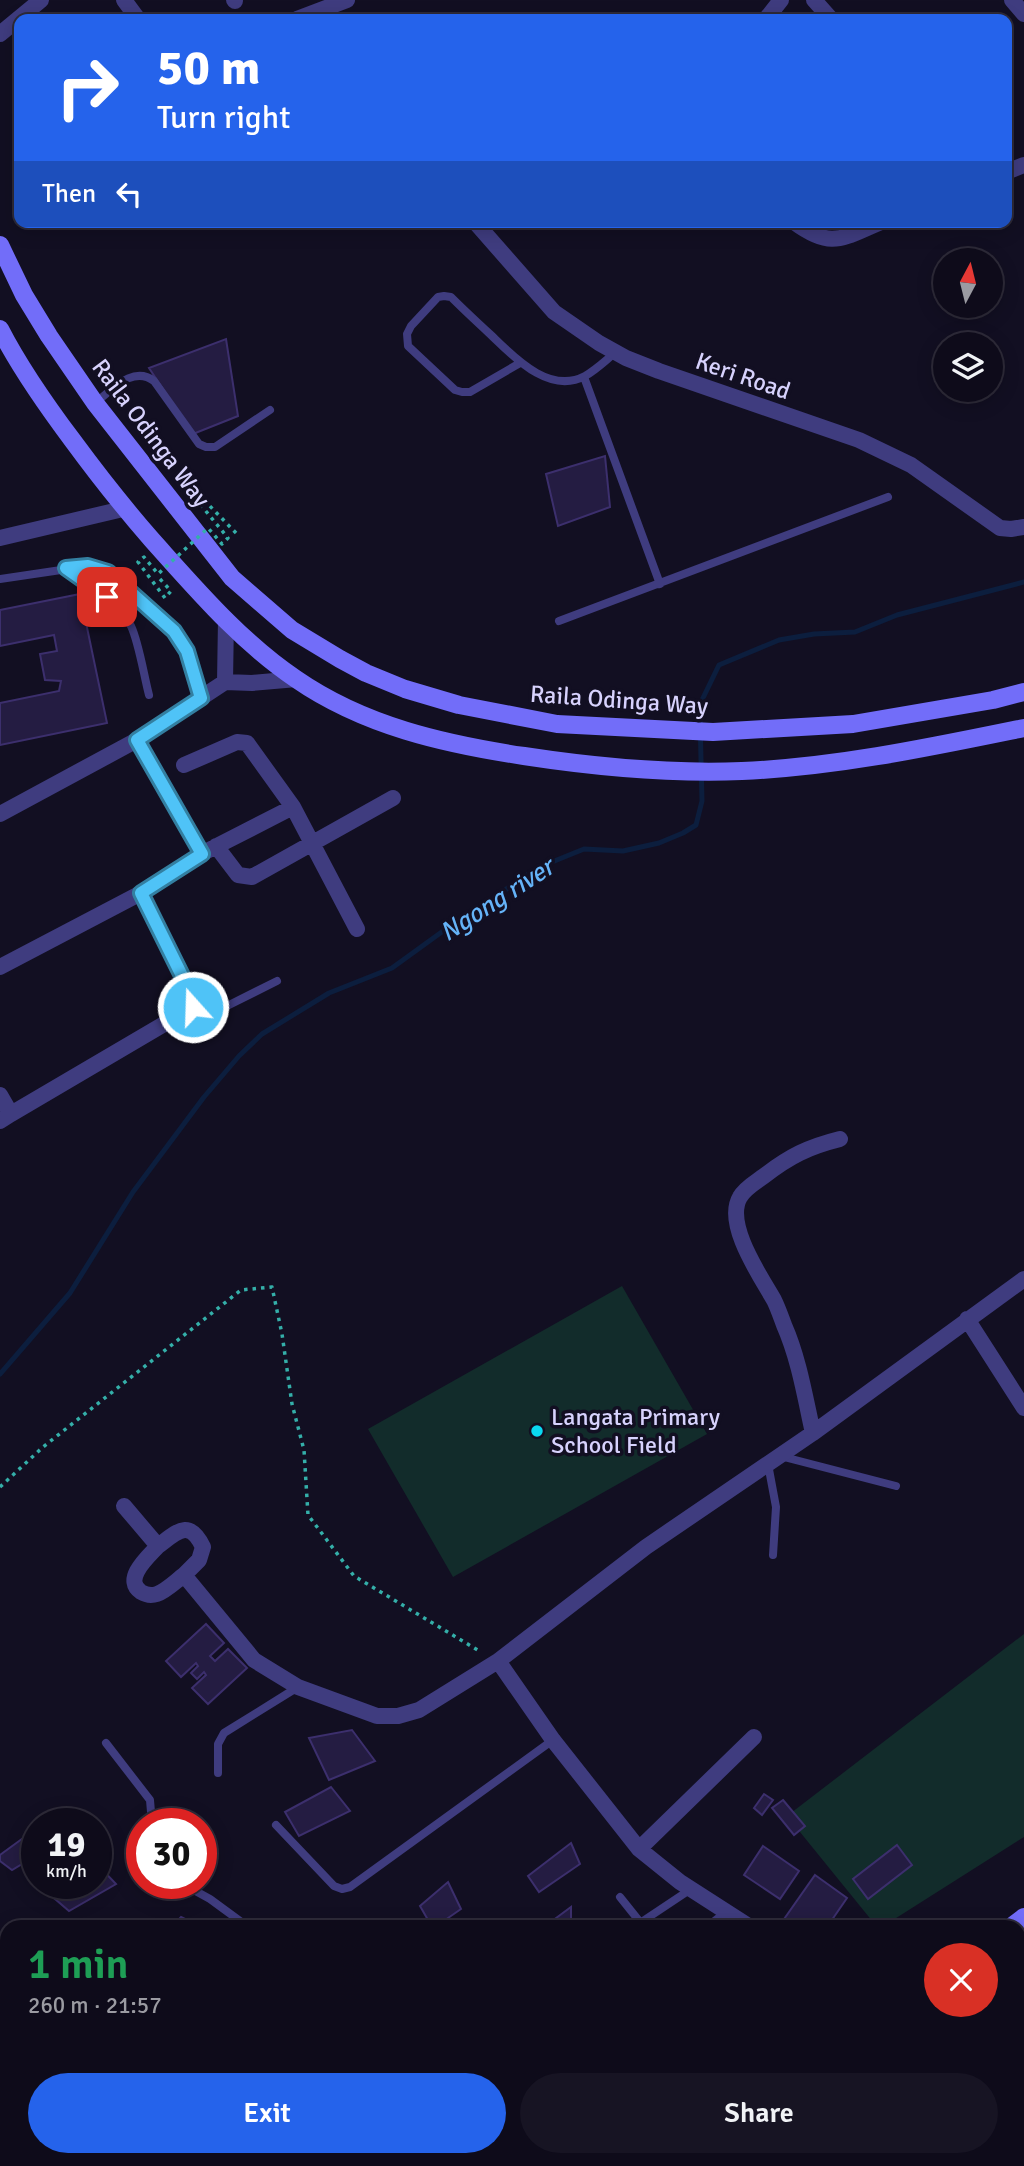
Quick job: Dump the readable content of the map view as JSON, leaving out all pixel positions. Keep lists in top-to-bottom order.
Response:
{
  "streets": {
    "main road": ["Raila Odinga Way"],
    "street": ["Keri Road"]
  },
  "water": ["Ngong river"],
  "places": ["Langata Primary School Field"],
  "north": "top",
  "page": {
    "turn": ["50 m", "Turn right"],
    "then": "Then",
    "speed": "19 km/h",
    "limit": "30",
    "heading": ["1 min", "260 m · 21:57"],
    "buttons": ["Exit", "Share"]
  }
}
